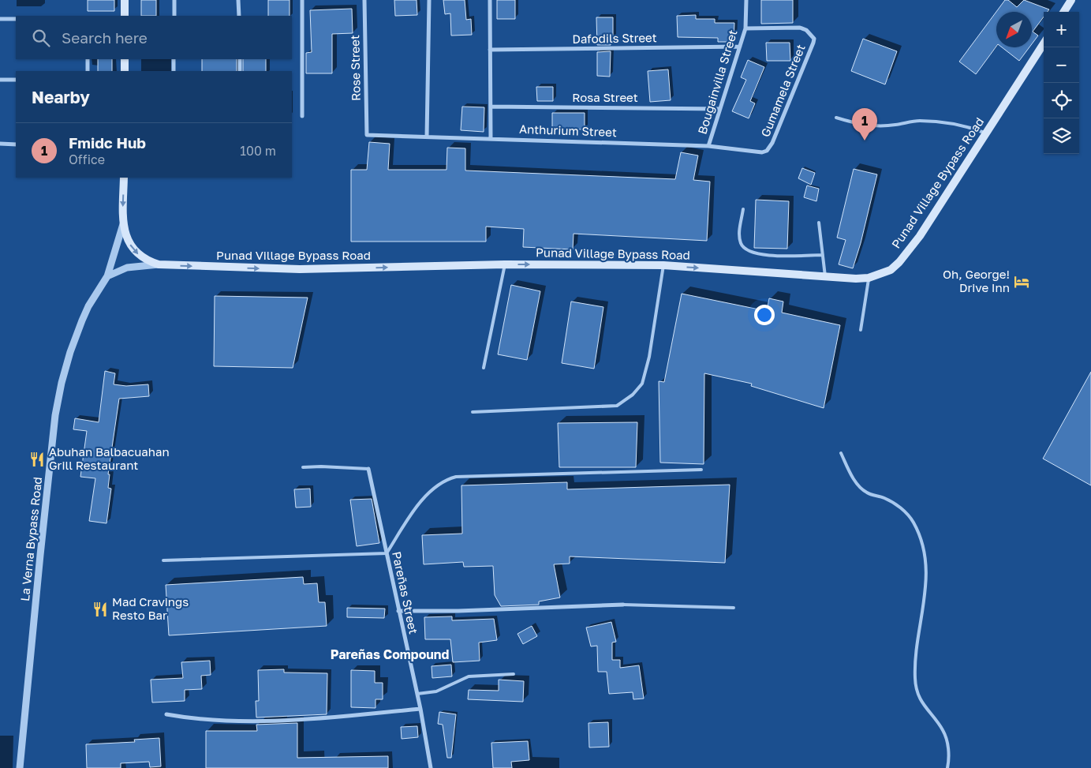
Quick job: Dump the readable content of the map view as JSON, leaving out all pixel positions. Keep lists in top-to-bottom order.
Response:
{
  "streets": {
    "main road": ["Punad Village Bypass Road"],
    "street": [
      "Dafodils Street",
      "Rose Street",
      "Bougainvilla Street",
      "Gumamela Street",
      "Rosa Street",
      "Anthurium Street",
      "La Verna Bypass Road",
      "Pareñas Street"
    ]
  },
  "crossings": [
    ["Dafodils Street", "Bougainvilla Street"],
    ["Rose Street", "Anthurium Street"],
    ["Bougainvilla Street", "Gumamela Street"],
    ["Bougainvilla Street", "Rosa Street"],
    ["Bougainvilla Street", "Anthurium Street"],
    ["Gumamela Street", "Anthurium Street"],
    ["Punad Village Bypass Road", "La Verna Bypass Road"]
  ],
  "one_way": ["Punad Village Bypass Road"],
  "districts": ["Pareñas Compound"],
  "places": {
    "hotel": ["Oh, George! Drive Inn"],
    "restaurant": ["Abuhan Balbacuahan Grill Restaurant", "Mad Cravings Resto Bar"]
  },
  "north": "bottom left",
  "page": {
    "map_buttons": ["+", "−"],
    "search": "Search here",
    "heading": "Nearby",
    "pins": "1",
    "list": [
      {
        "mark": "1",
        "name": "Fmidc Hub",
        "note": "Office",
        "value": "100 m"
      }
    ]
  }
}
